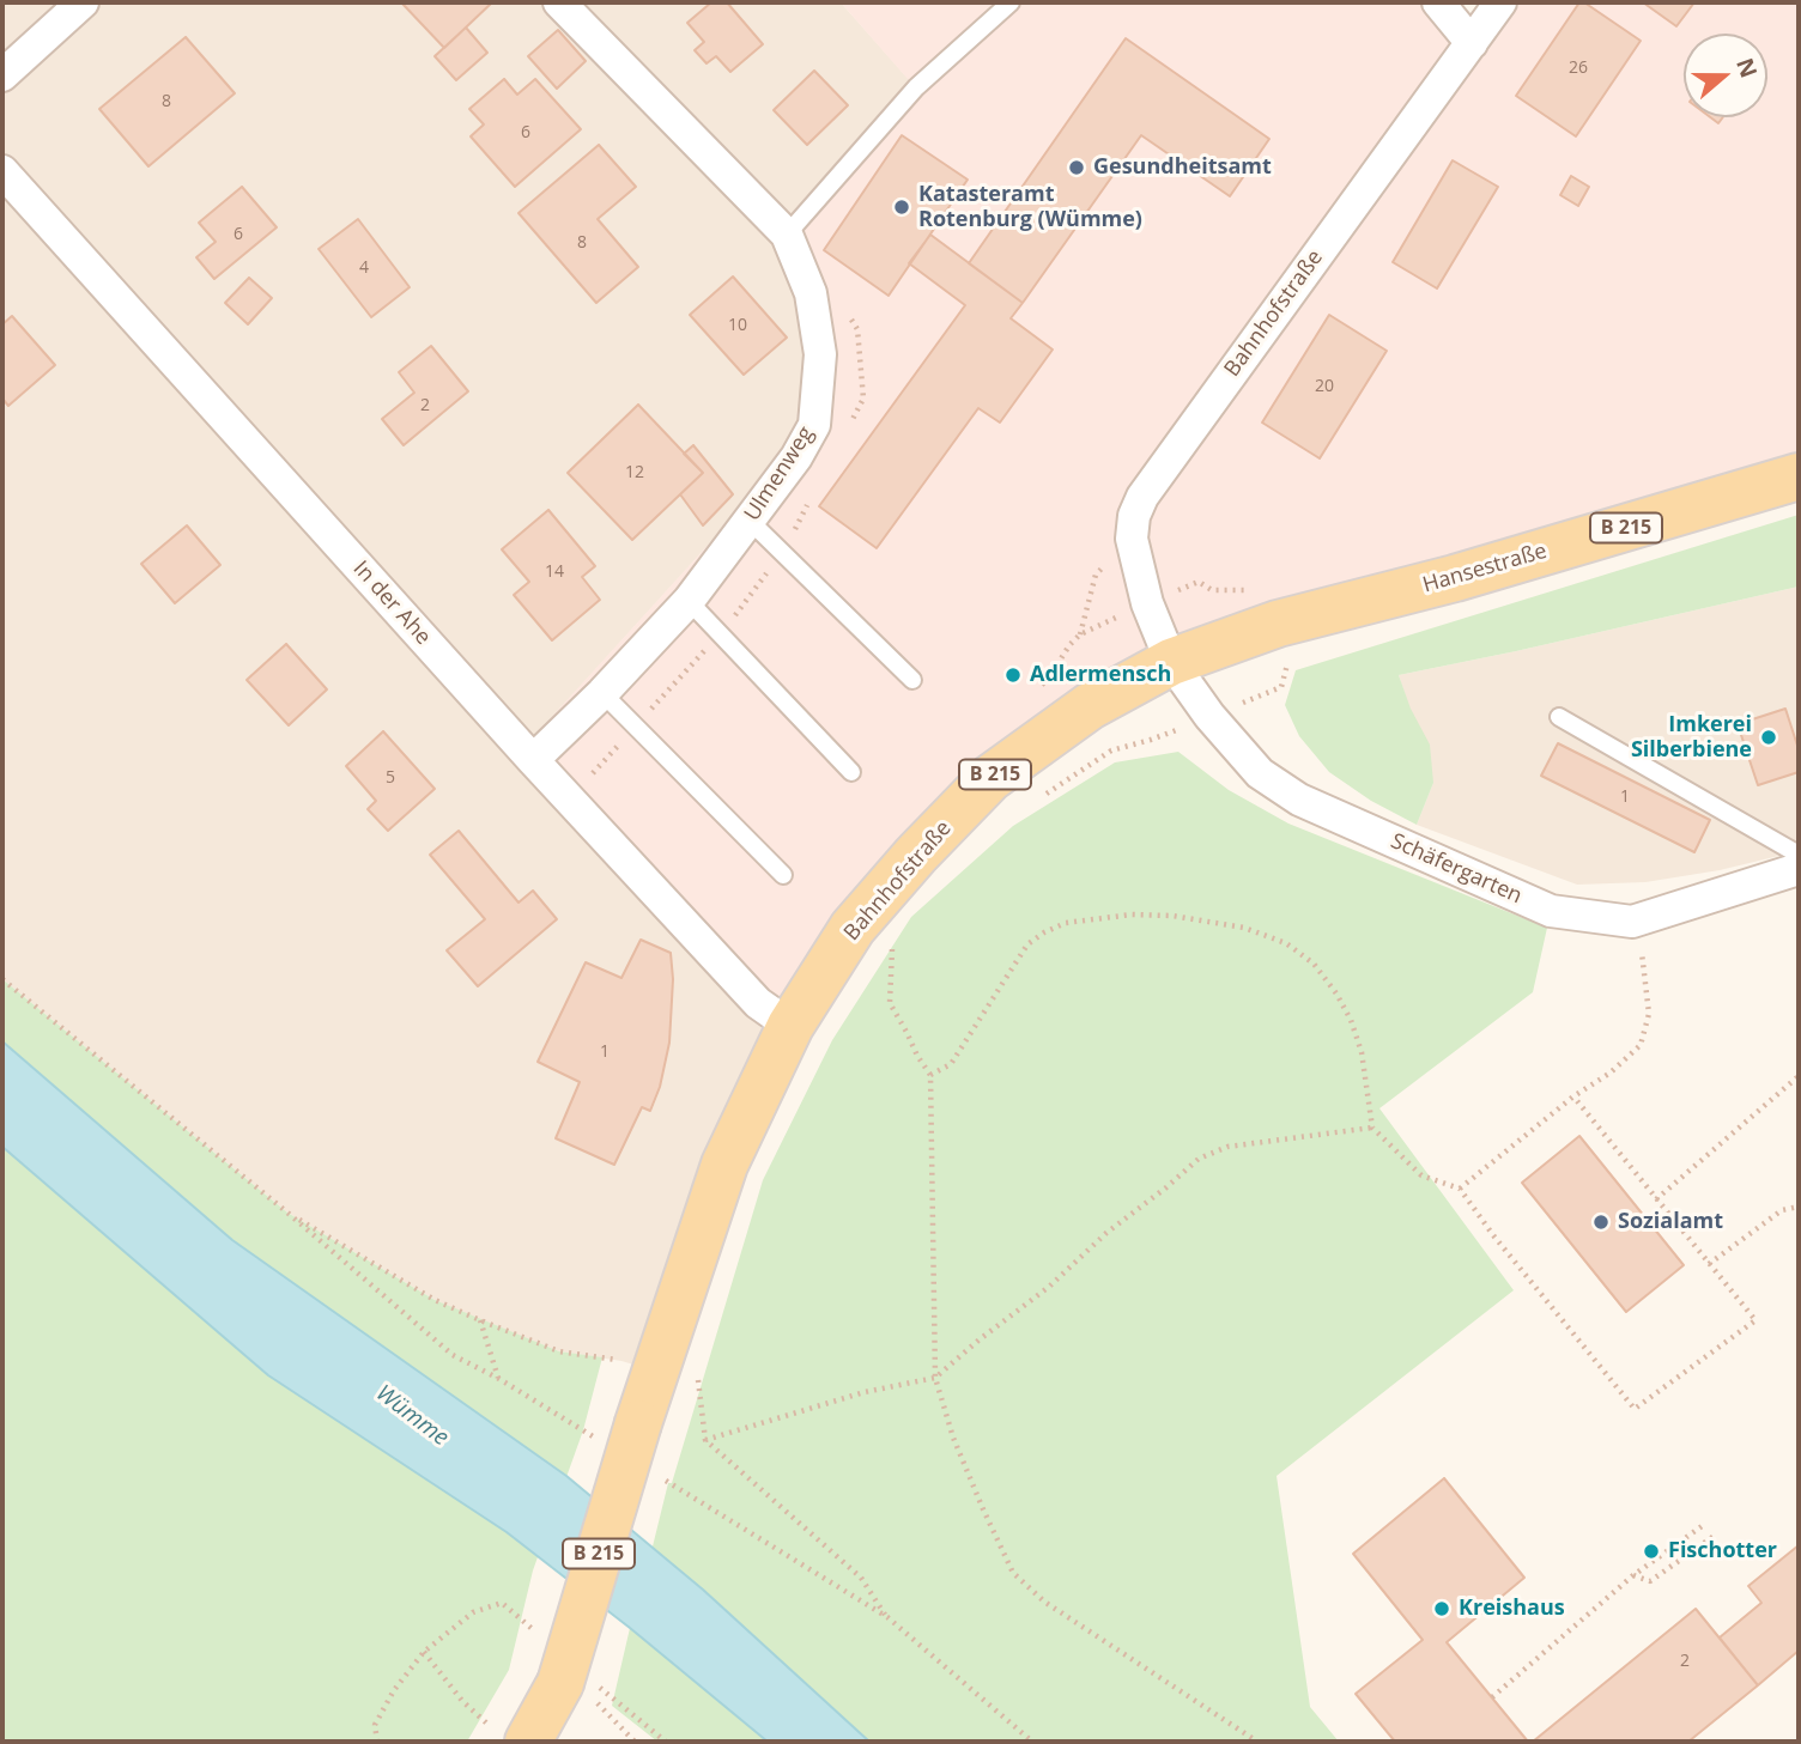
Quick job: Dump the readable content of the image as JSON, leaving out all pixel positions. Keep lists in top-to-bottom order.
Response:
{
  "streets": {
    "main road": ["Bahnhofstraße", "B 215", "Hansestraße"],
    "street": ["Ulmenweg", "In der Ahe", "Schäfergarten"]
  },
  "crossings": [
    ["Bahnhofstraße", "B 215"],
    ["Bahnhofstraße", "Hansestraße"],
    ["Bahnhofstraße", "In der Ahe"],
    ["Bahnhofstraße", "Schäfergarten"],
    ["Ulmenweg", "In der Ahe"],
    ["Hansestraße", "Schäfergarten"]
  ],
  "water": ["Wümme"],
  "places": [
    "Gesundheitsamt",
    "Katasteramt Rotenburg (Wümme)",
    "Adlermensch",
    "Imkerei Silberbiene",
    "Sozialamt",
    "Fischotter",
    "Kreishaus"
  ],
  "house_numbers": [
    "26",
    "8",
    "6",
    "6",
    "8",
    "4",
    "10",
    "20",
    "2",
    "12",
    "14",
    "5",
    "1",
    "1",
    "2"
  ],
  "north": "right"
}
